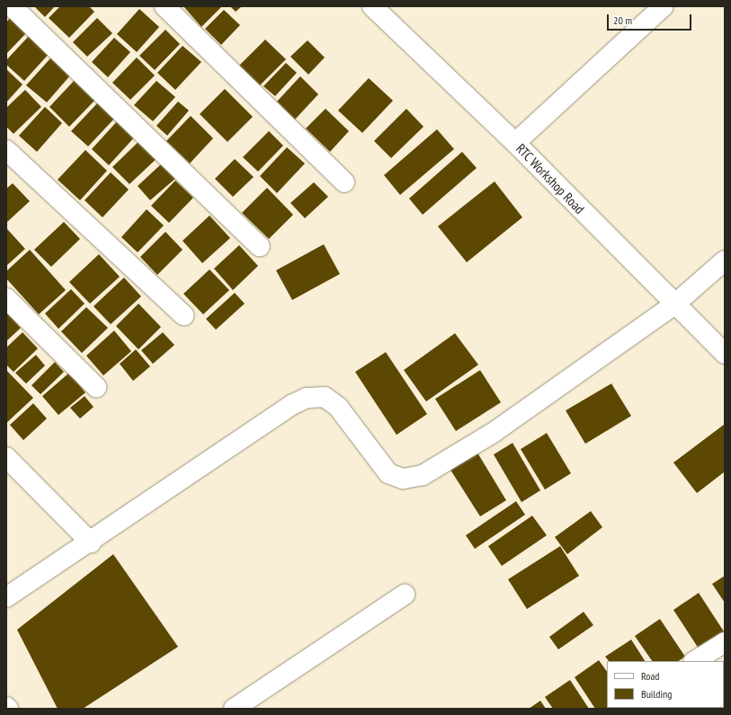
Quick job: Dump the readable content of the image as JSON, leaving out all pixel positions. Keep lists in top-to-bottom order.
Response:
{
  "streets": {
    "street": ["RTC Workshop Road"]
  },
  "legend": ["Road", "Building"],
  "scale_bar": "20 m"
}
